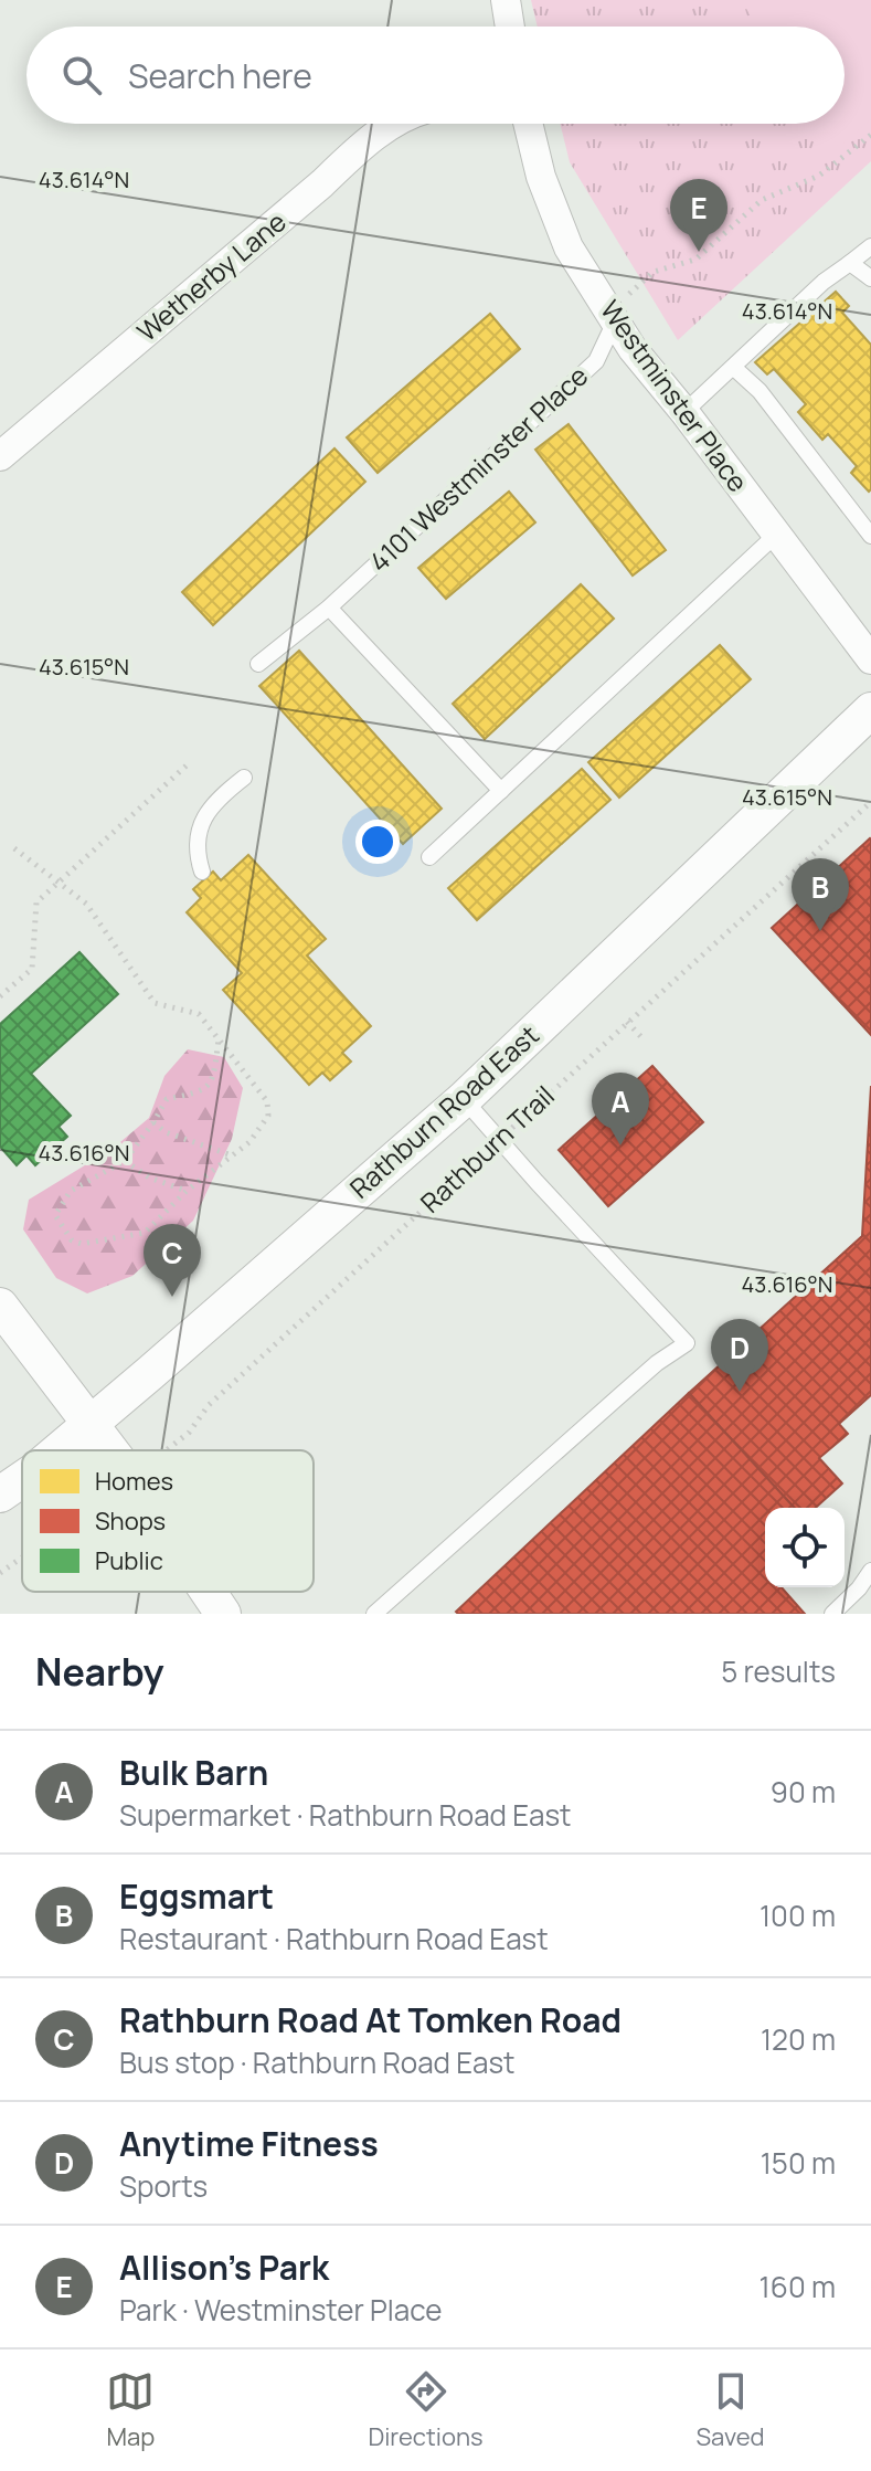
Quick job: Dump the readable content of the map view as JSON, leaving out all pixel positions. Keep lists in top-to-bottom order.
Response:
{
  "streets": {
    "street": ["Wetherby Lane", "Westminster Place", "Rathburn Road East"],
    "lane": ["4101 Westminster Place"],
    "path": ["Rathburn Trail"]
  },
  "crossings": [
    ["Westminster Place", "4101 Westminster Place"]
  ],
  "legend": ["Homes", "Shops", "Public"],
  "page": {
    "search": "Search here",
    "pins": [
      "E",
      "B",
      "A",
      "C",
      "D"
    ],
    "heading": ["Nearby", "5 results"],
    "list": [
      {
        "mark": "A",
        "name": "Bulk Barn",
        "note": "Supermarket · Rathburn Road East",
        "value": "90 m"
      },
      {
        "mark": "B",
        "name": "Eggsmart",
        "note": "Restaurant · Rathburn Road East",
        "value": "100 m"
      },
      {
        "mark": "C",
        "name": "Rathburn Road At Tomken Road",
        "note": "Bus stop · Rathburn Road East",
        "value": "120 m"
      },
      {
        "mark": "D",
        "name": "Anytime Fitness",
        "note": "Sports",
        "value": "150 m"
      },
      {
        "mark": "E",
        "name": "Allison's Park",
        "note": "Park · Westminster Place",
        "value": "160 m"
      }
    ],
    "nav": ["Map", "Directions", "Saved"]
  },
  "coordinates": ["43.614°N", "43.615°N", "43.616°N"]
}
